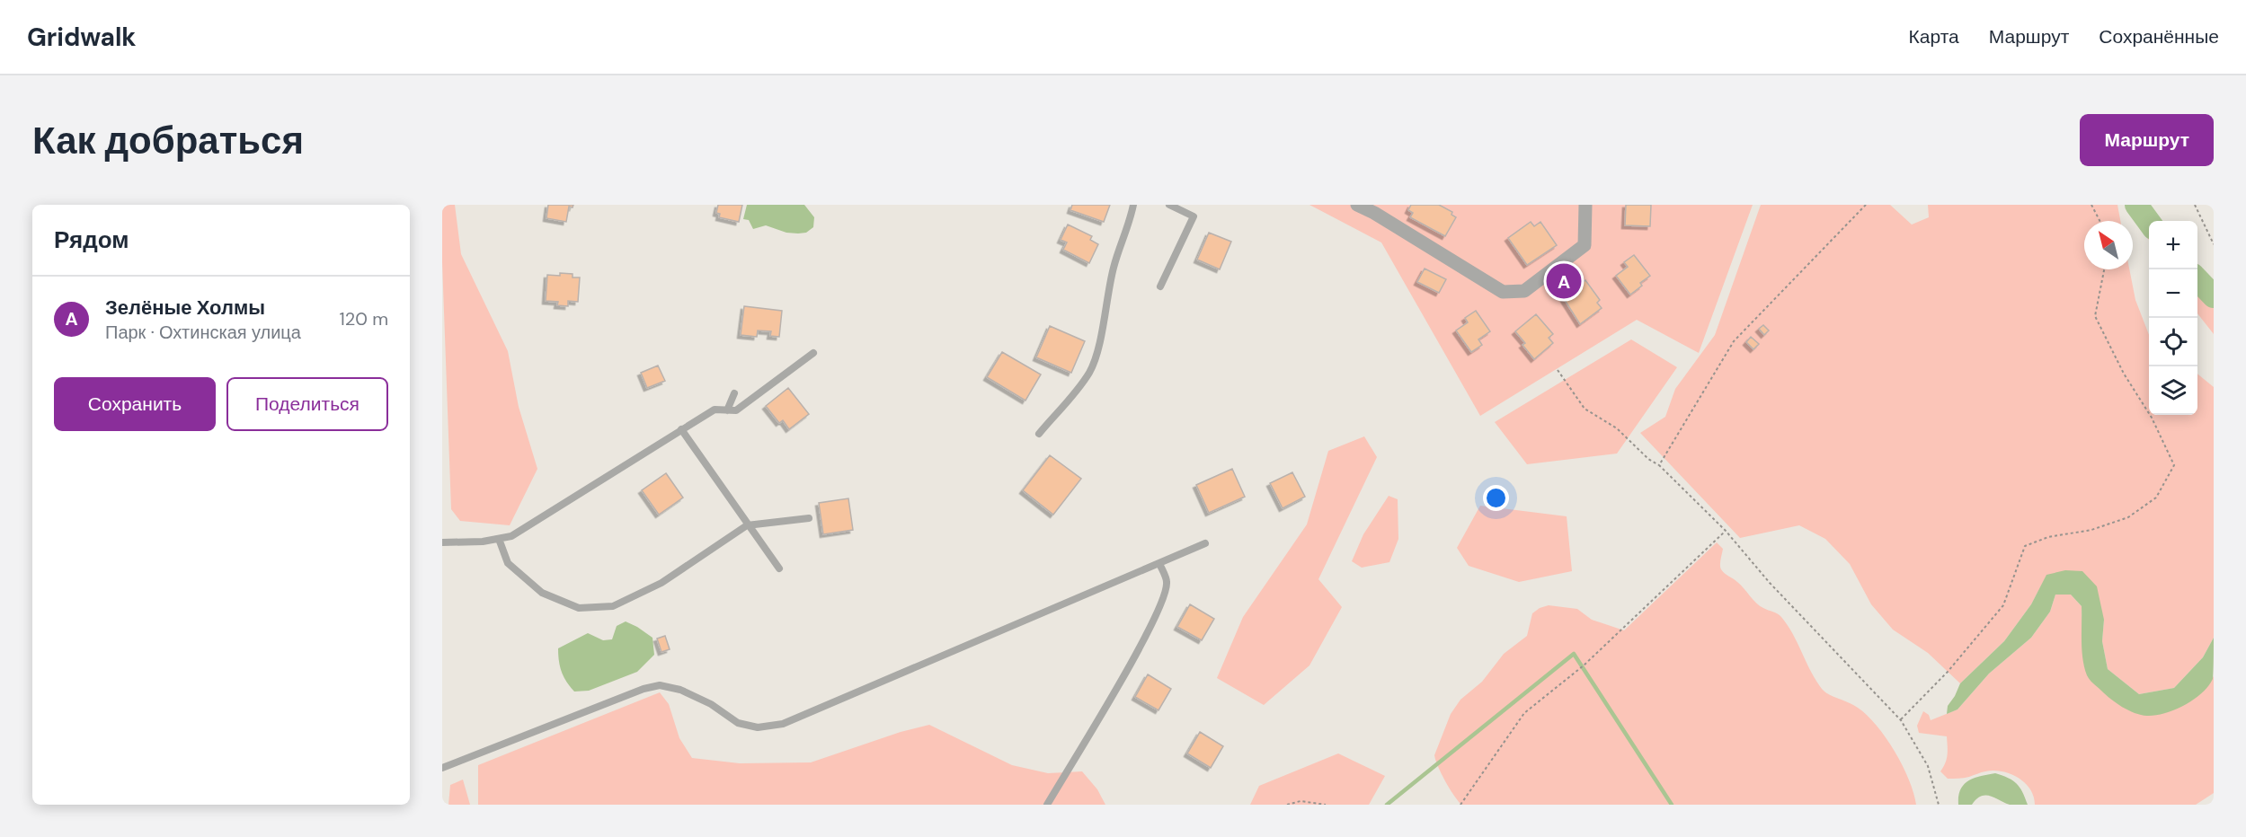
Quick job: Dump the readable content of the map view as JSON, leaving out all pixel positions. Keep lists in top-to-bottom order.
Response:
{
  "north": "top left",
  "page": {
    "header": "Gridwalk",
    "nav": ["Карта", "Маршрут", "Сохранённые"],
    "buttons": [
      "Маршрут",
      ["Сохранить", "Поделиться"]
    ],
    "title": "Как добраться",
    "heading": "Рядом",
    "map_buttons": ["+", "−"],
    "pins": "A",
    "list": [
      {
        "mark": "A",
        "name": "Зелёные Холмы",
        "note": "Парк · Охтинская улица",
        "value": "120 m"
      }
    ]
  }
}
